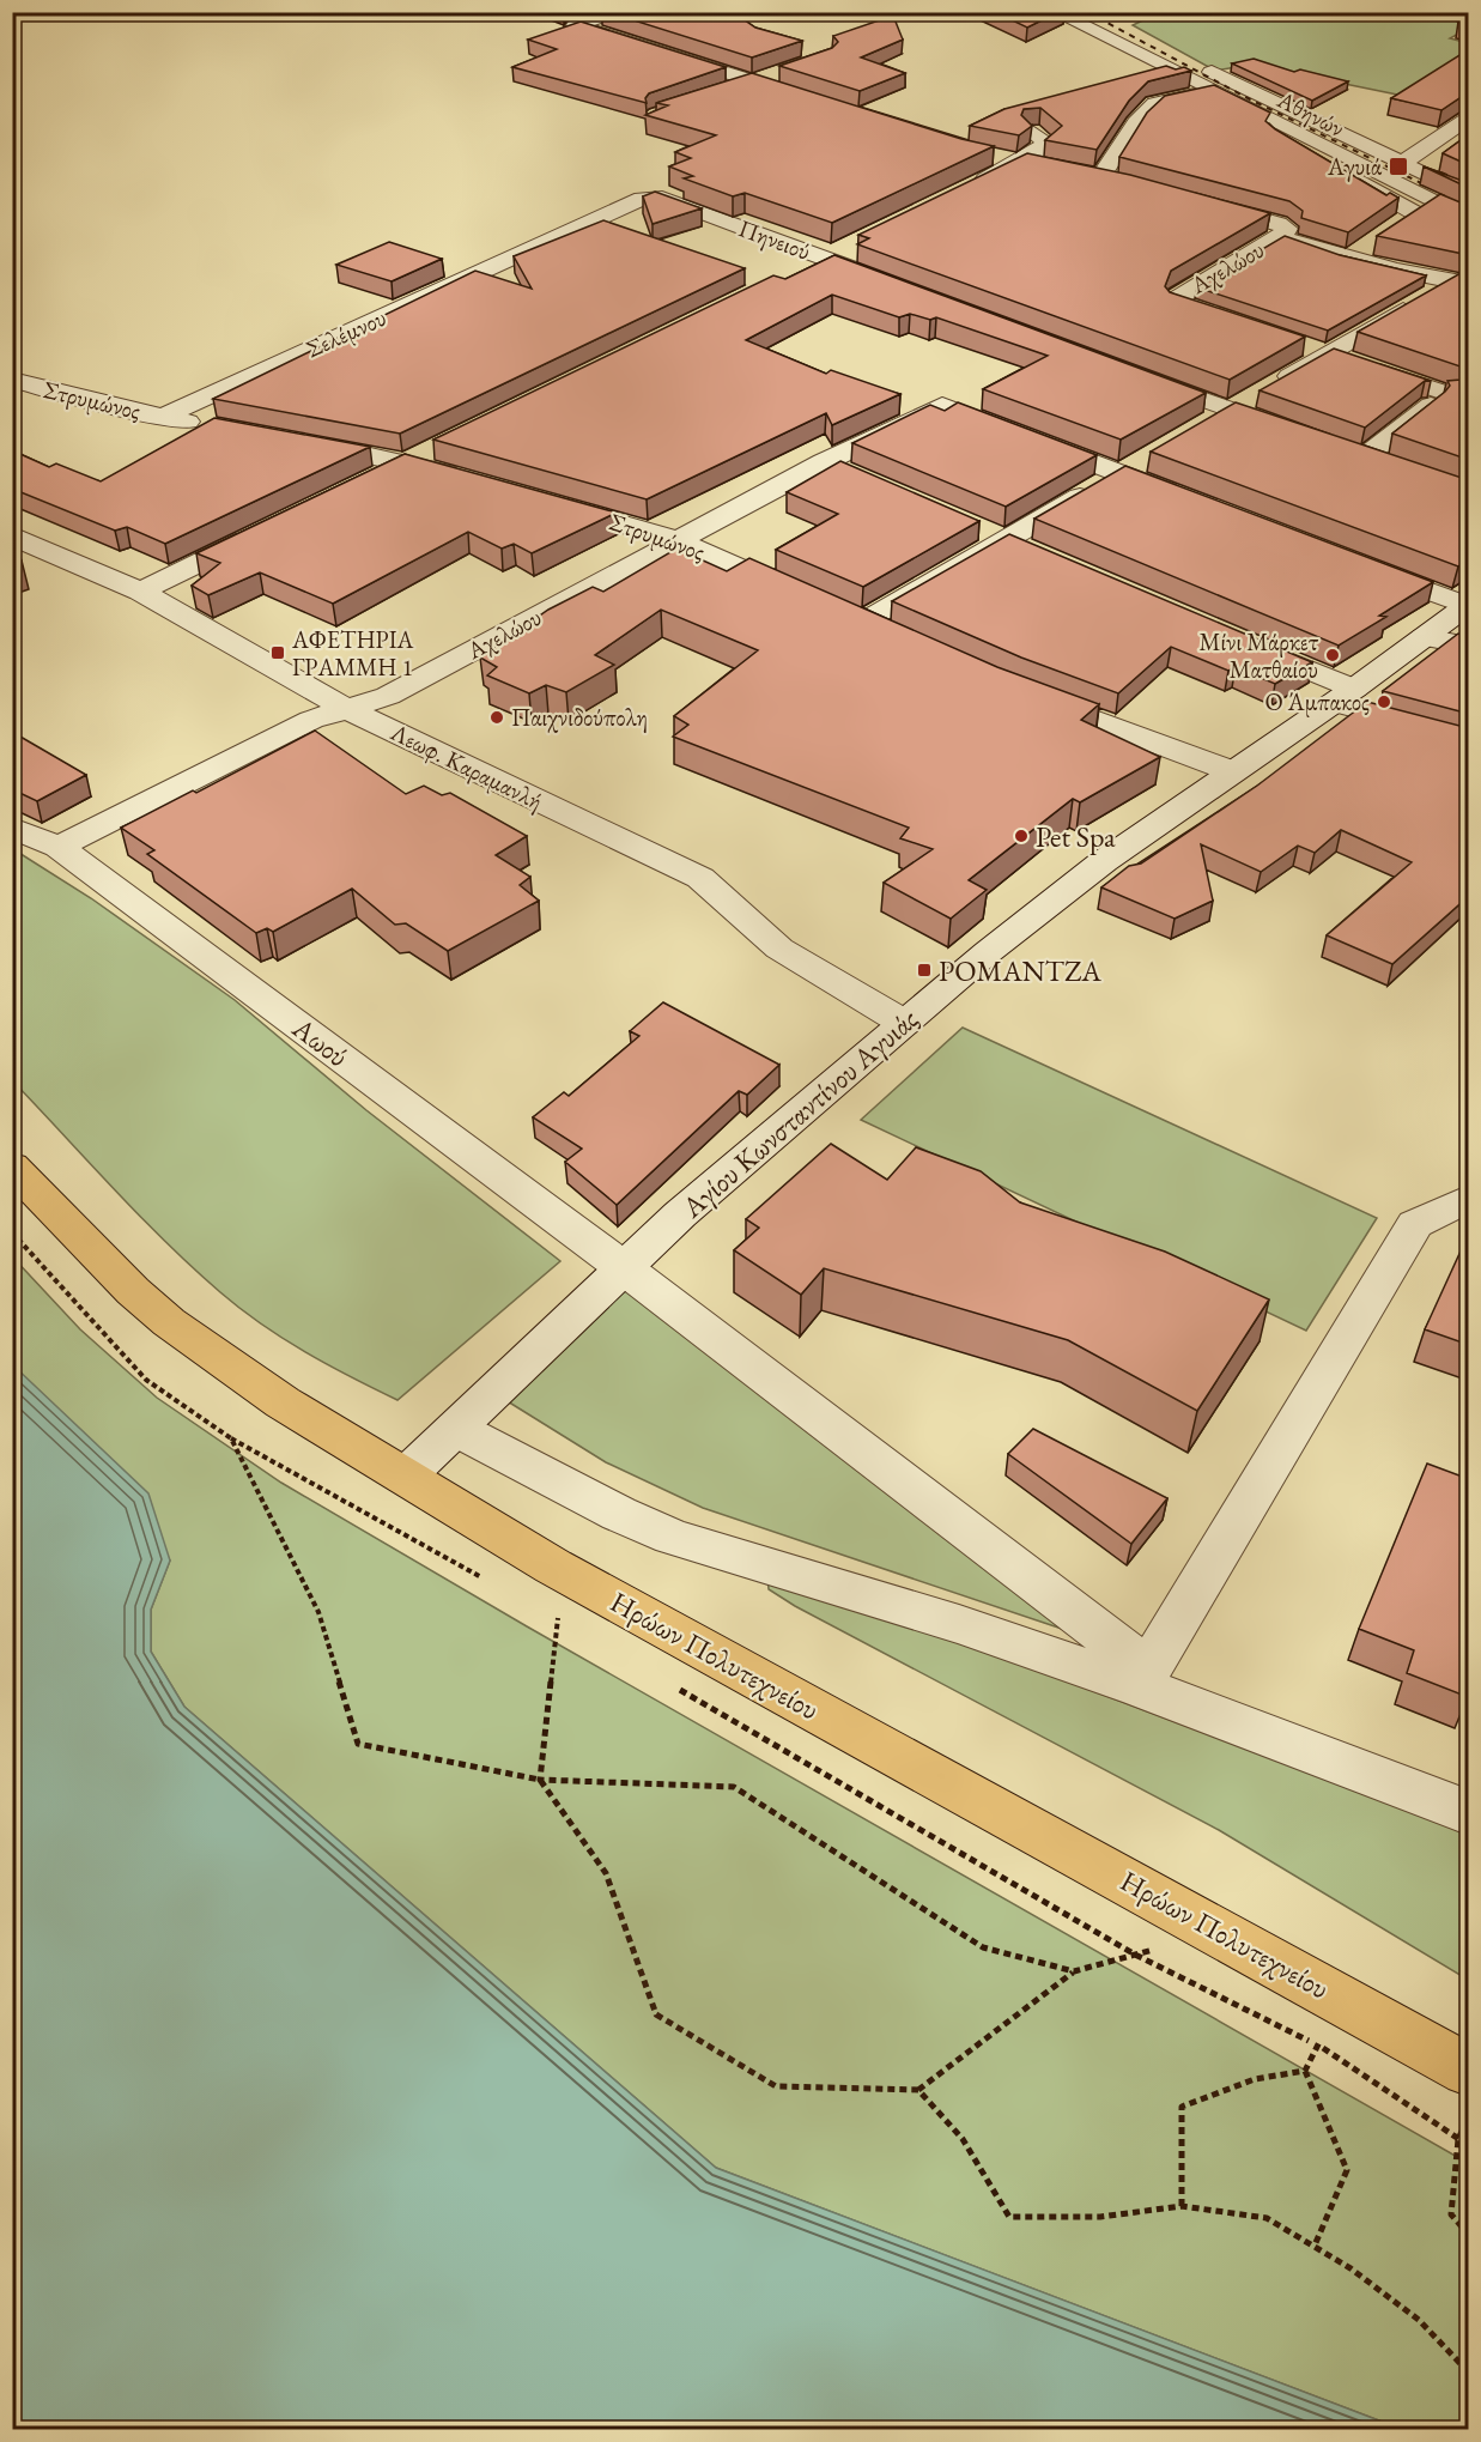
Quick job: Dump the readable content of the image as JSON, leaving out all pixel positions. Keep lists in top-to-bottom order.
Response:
{
  "streets": {
    "main road": ["Ηρώων Πολυτεχνείου"],
    "street": [
      "Αθηνών",
      "Πηνειού",
      "Αχελώου",
      "Σελέμνου",
      "Στρυμώνος",
      "Λεωφ. Καραμανλή",
      "Αωού",
      "Αγίου Κωνσταντίνου Αγυιάς"
    ]
  },
  "crossings": [
    ["Πηνειού", "Σελέμνου"],
    ["Αχελώου", "Στρυμώνος"],
    ["Αχελώου", "Λεωφ. Καραμανλή"],
    ["Αχελώου", "Αωού"],
    ["Σελέμνου", "Στρυμώνος"],
    ["Λεωφ. Καραμανλή", "Αγίου Κωνσταντίνου Αγυιάς"],
    ["Αωού", "Αγίου Κωνσταντίνου Αγυιάς"],
    ["Αγίου Κωνσταντίνου Αγυιάς", "Ηρώων Πολυτεχνείου"]
  ],
  "places": {
    "transit": ["Αγυιά", "ΑΦΕΤΗΡΙΑ ΓΡΑΜΜΗ 1", "ΡΟΜΑΝΤΖΑ"],
    "other": [
      "Μίνι Μάρκετ Ματθαίου",
      "Ο Άμπακος",
      "Παιχνιδούπολη",
      "Pet Spa"
    ]
  }
}
